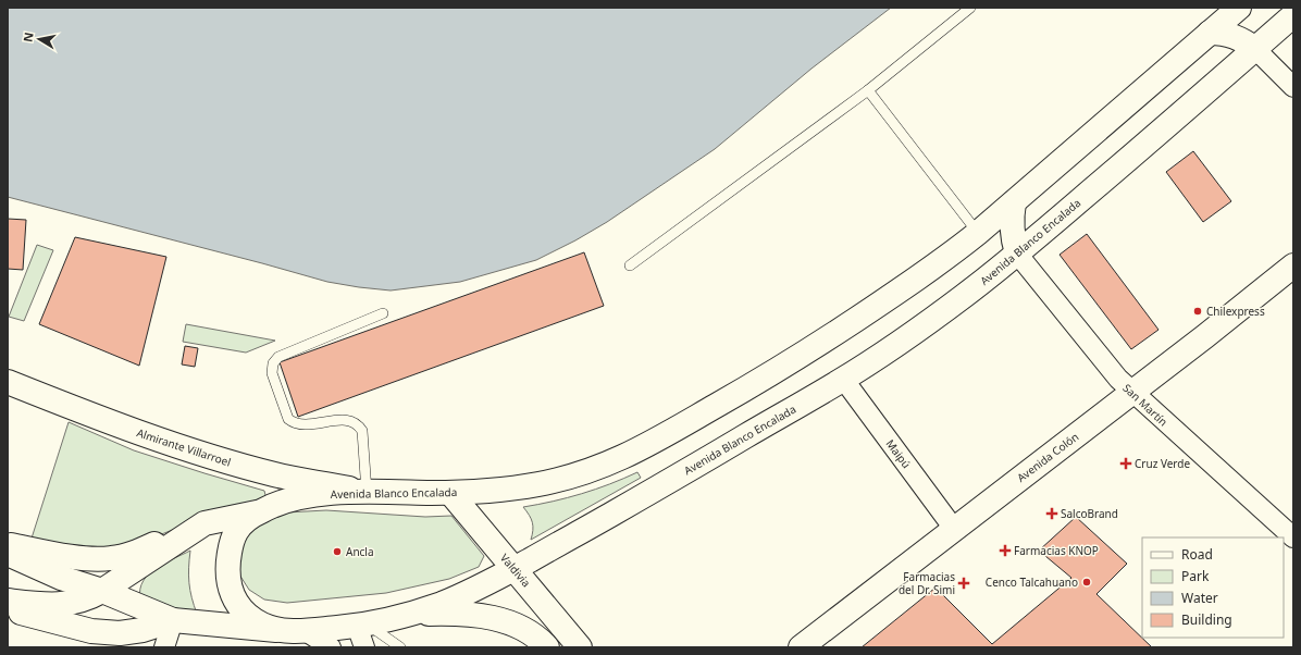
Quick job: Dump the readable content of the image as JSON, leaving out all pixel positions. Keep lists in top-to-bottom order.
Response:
{
  "streets": {
    "main road": [
      "Avenida Blanco Encalada",
      "Almirante Villarroel",
      "Avenida Colón",
      "Valdivia"
    ],
    "street": ["San Martín", "Maipú"]
  },
  "crossings": [
    ["Avenida Blanco Encalada", "San Martín"],
    ["Avenida Blanco Encalada", "Almirante Villarroel"],
    ["Avenida Blanco Encalada", "Maipú"],
    ["Avenida Blanco Encalada", "Valdivia"],
    ["San Martín", "Avenida Colón"],
    ["Maipú", "Avenida Colón"]
  ],
  "places": {
    "other": ["Chilexpress", "Ancla", "Cenco Talcahuano"],
    "health": [
      "Cruz Verde",
      "SalcoBrand",
      "Farmacias KNOP",
      "Farmacias del Dr. Simi"
    ]
  },
  "legend": [
    "Road",
    "Park",
    "Water",
    "Building"
  ],
  "north": "left"
}
